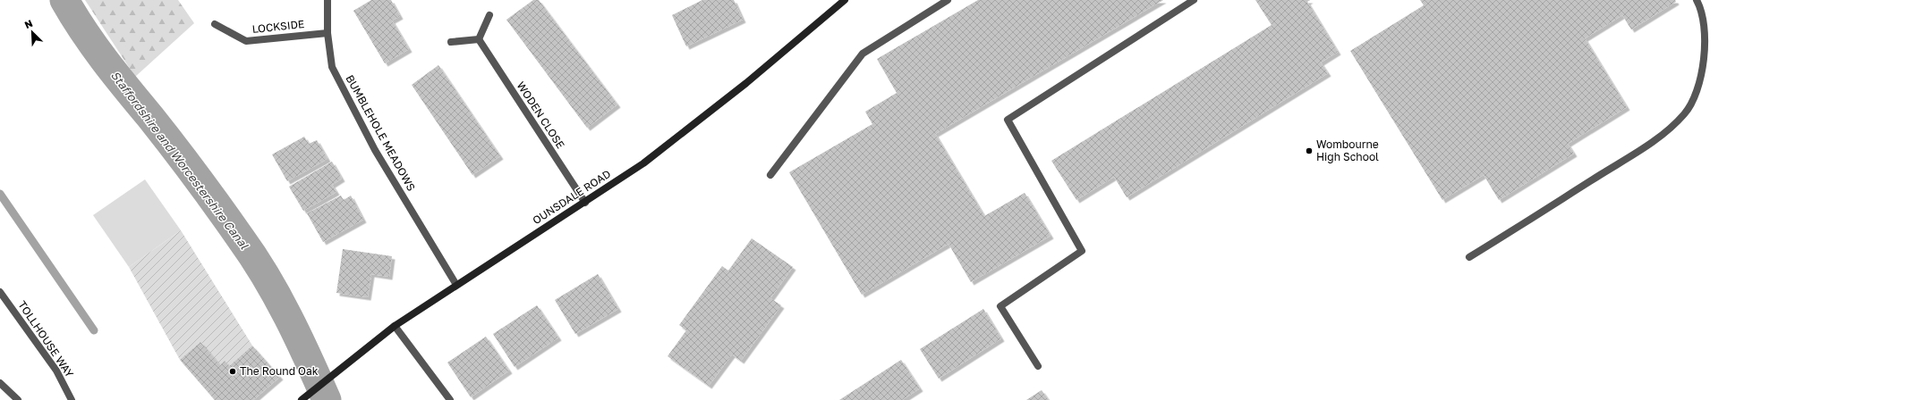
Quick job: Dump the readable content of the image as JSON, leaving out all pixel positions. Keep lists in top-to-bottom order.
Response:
{
  "streets": {
    "street": [
      "LOCKSIDE",
      "WODEN CLOSE",
      "BUMBLEHOLE MEADOWS",
      "OUNSDALE ROAD",
      "TOLLHOUSE WAY"
    ]
  },
  "crossings": [
    ["LOCKSIDE", "BUMBLEHOLE MEADOWS"],
    ["WODEN CLOSE", "OUNSDALE ROAD"],
    ["BUMBLEHOLE MEADOWS", "OUNSDALE ROAD"]
  ],
  "water": ["Staffordshire and Worcestershire Canal"],
  "places": ["Wombourne High School", "The Round Oak"],
  "north": "top left"
}
